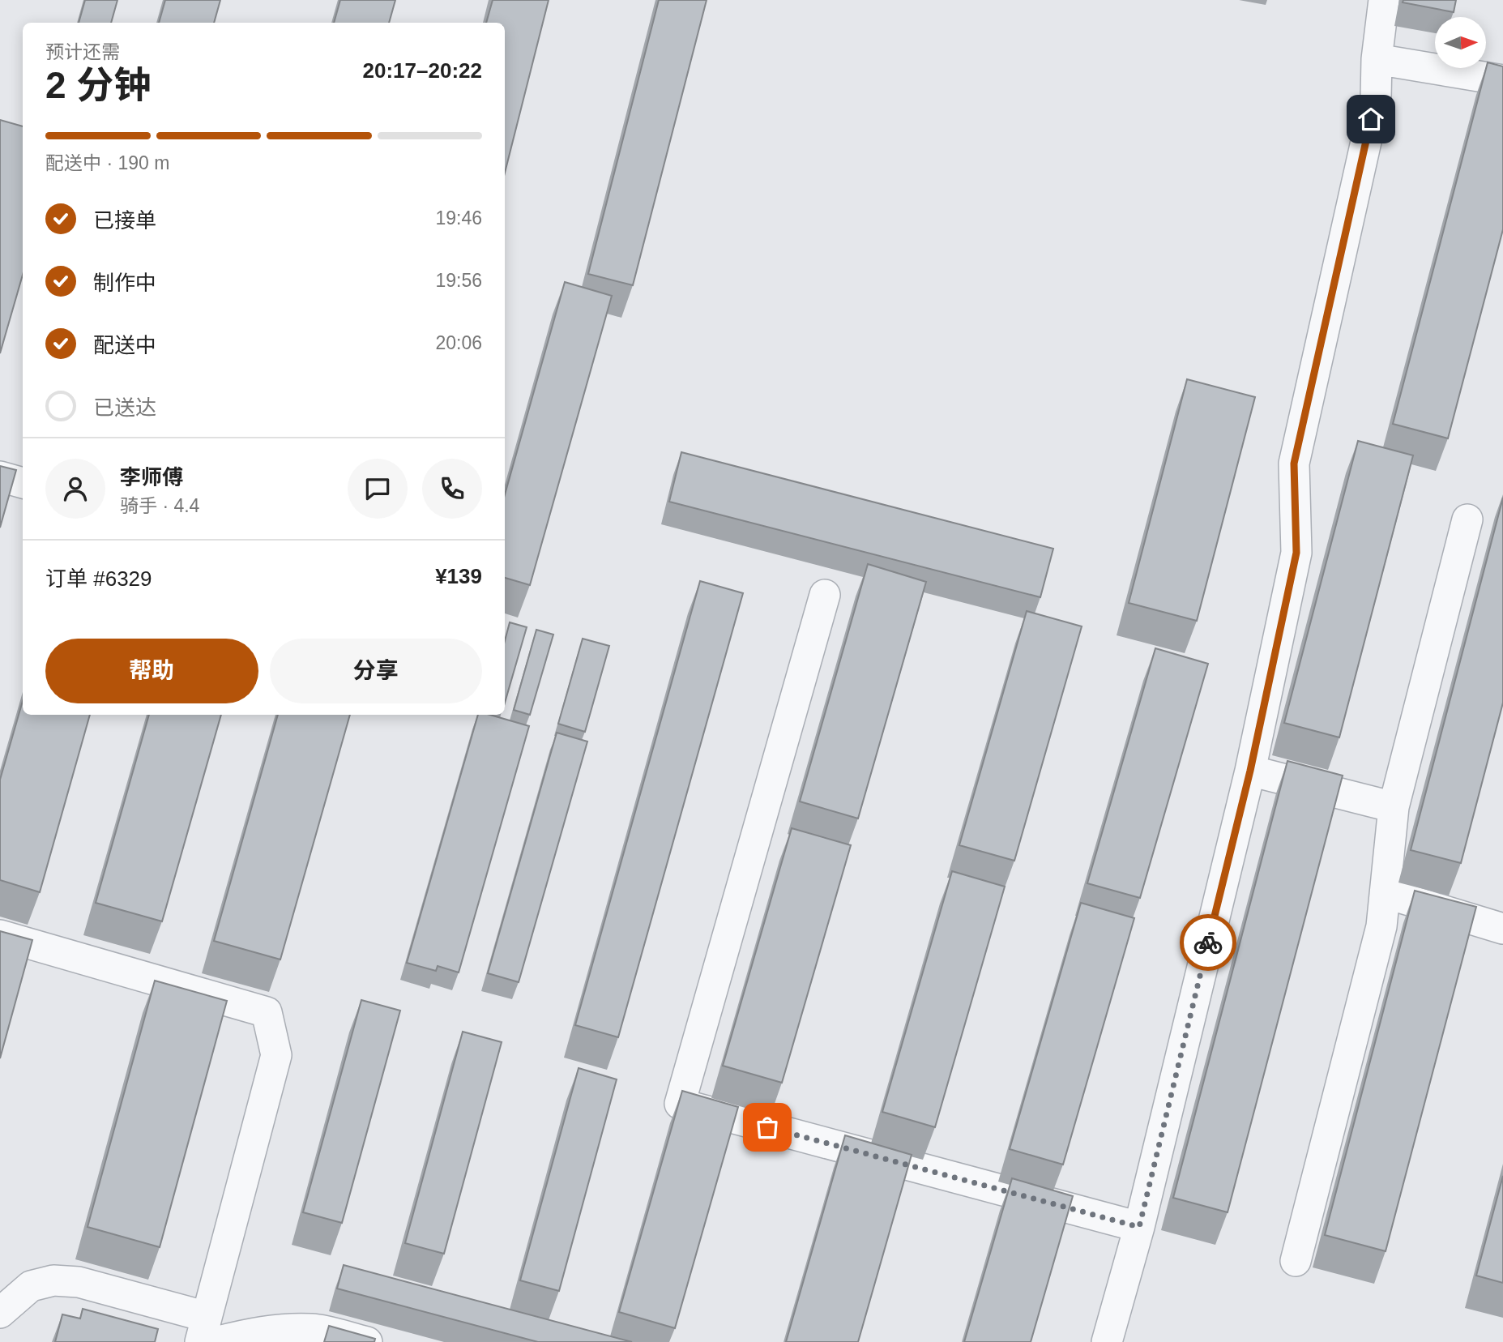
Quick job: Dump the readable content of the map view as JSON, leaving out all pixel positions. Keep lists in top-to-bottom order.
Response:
{
  "north": "right",
  "page": {
    "heading": ["2 分钟", "预计还需", "20:17–20:22"],
    "panel": [
      "李师傅",
      "骑手 · 4.4",
      "订单 #6329",
      "¥139"
    ],
    "bar": "配送中 · 190 m",
    "list": [
      ["已接单", "19:46"],
      ["制作中", "19:56"],
      ["配送中", "20:06"],
      "已送达"
    ],
    "buttons": ["帮助", "分享"]
  }
}
